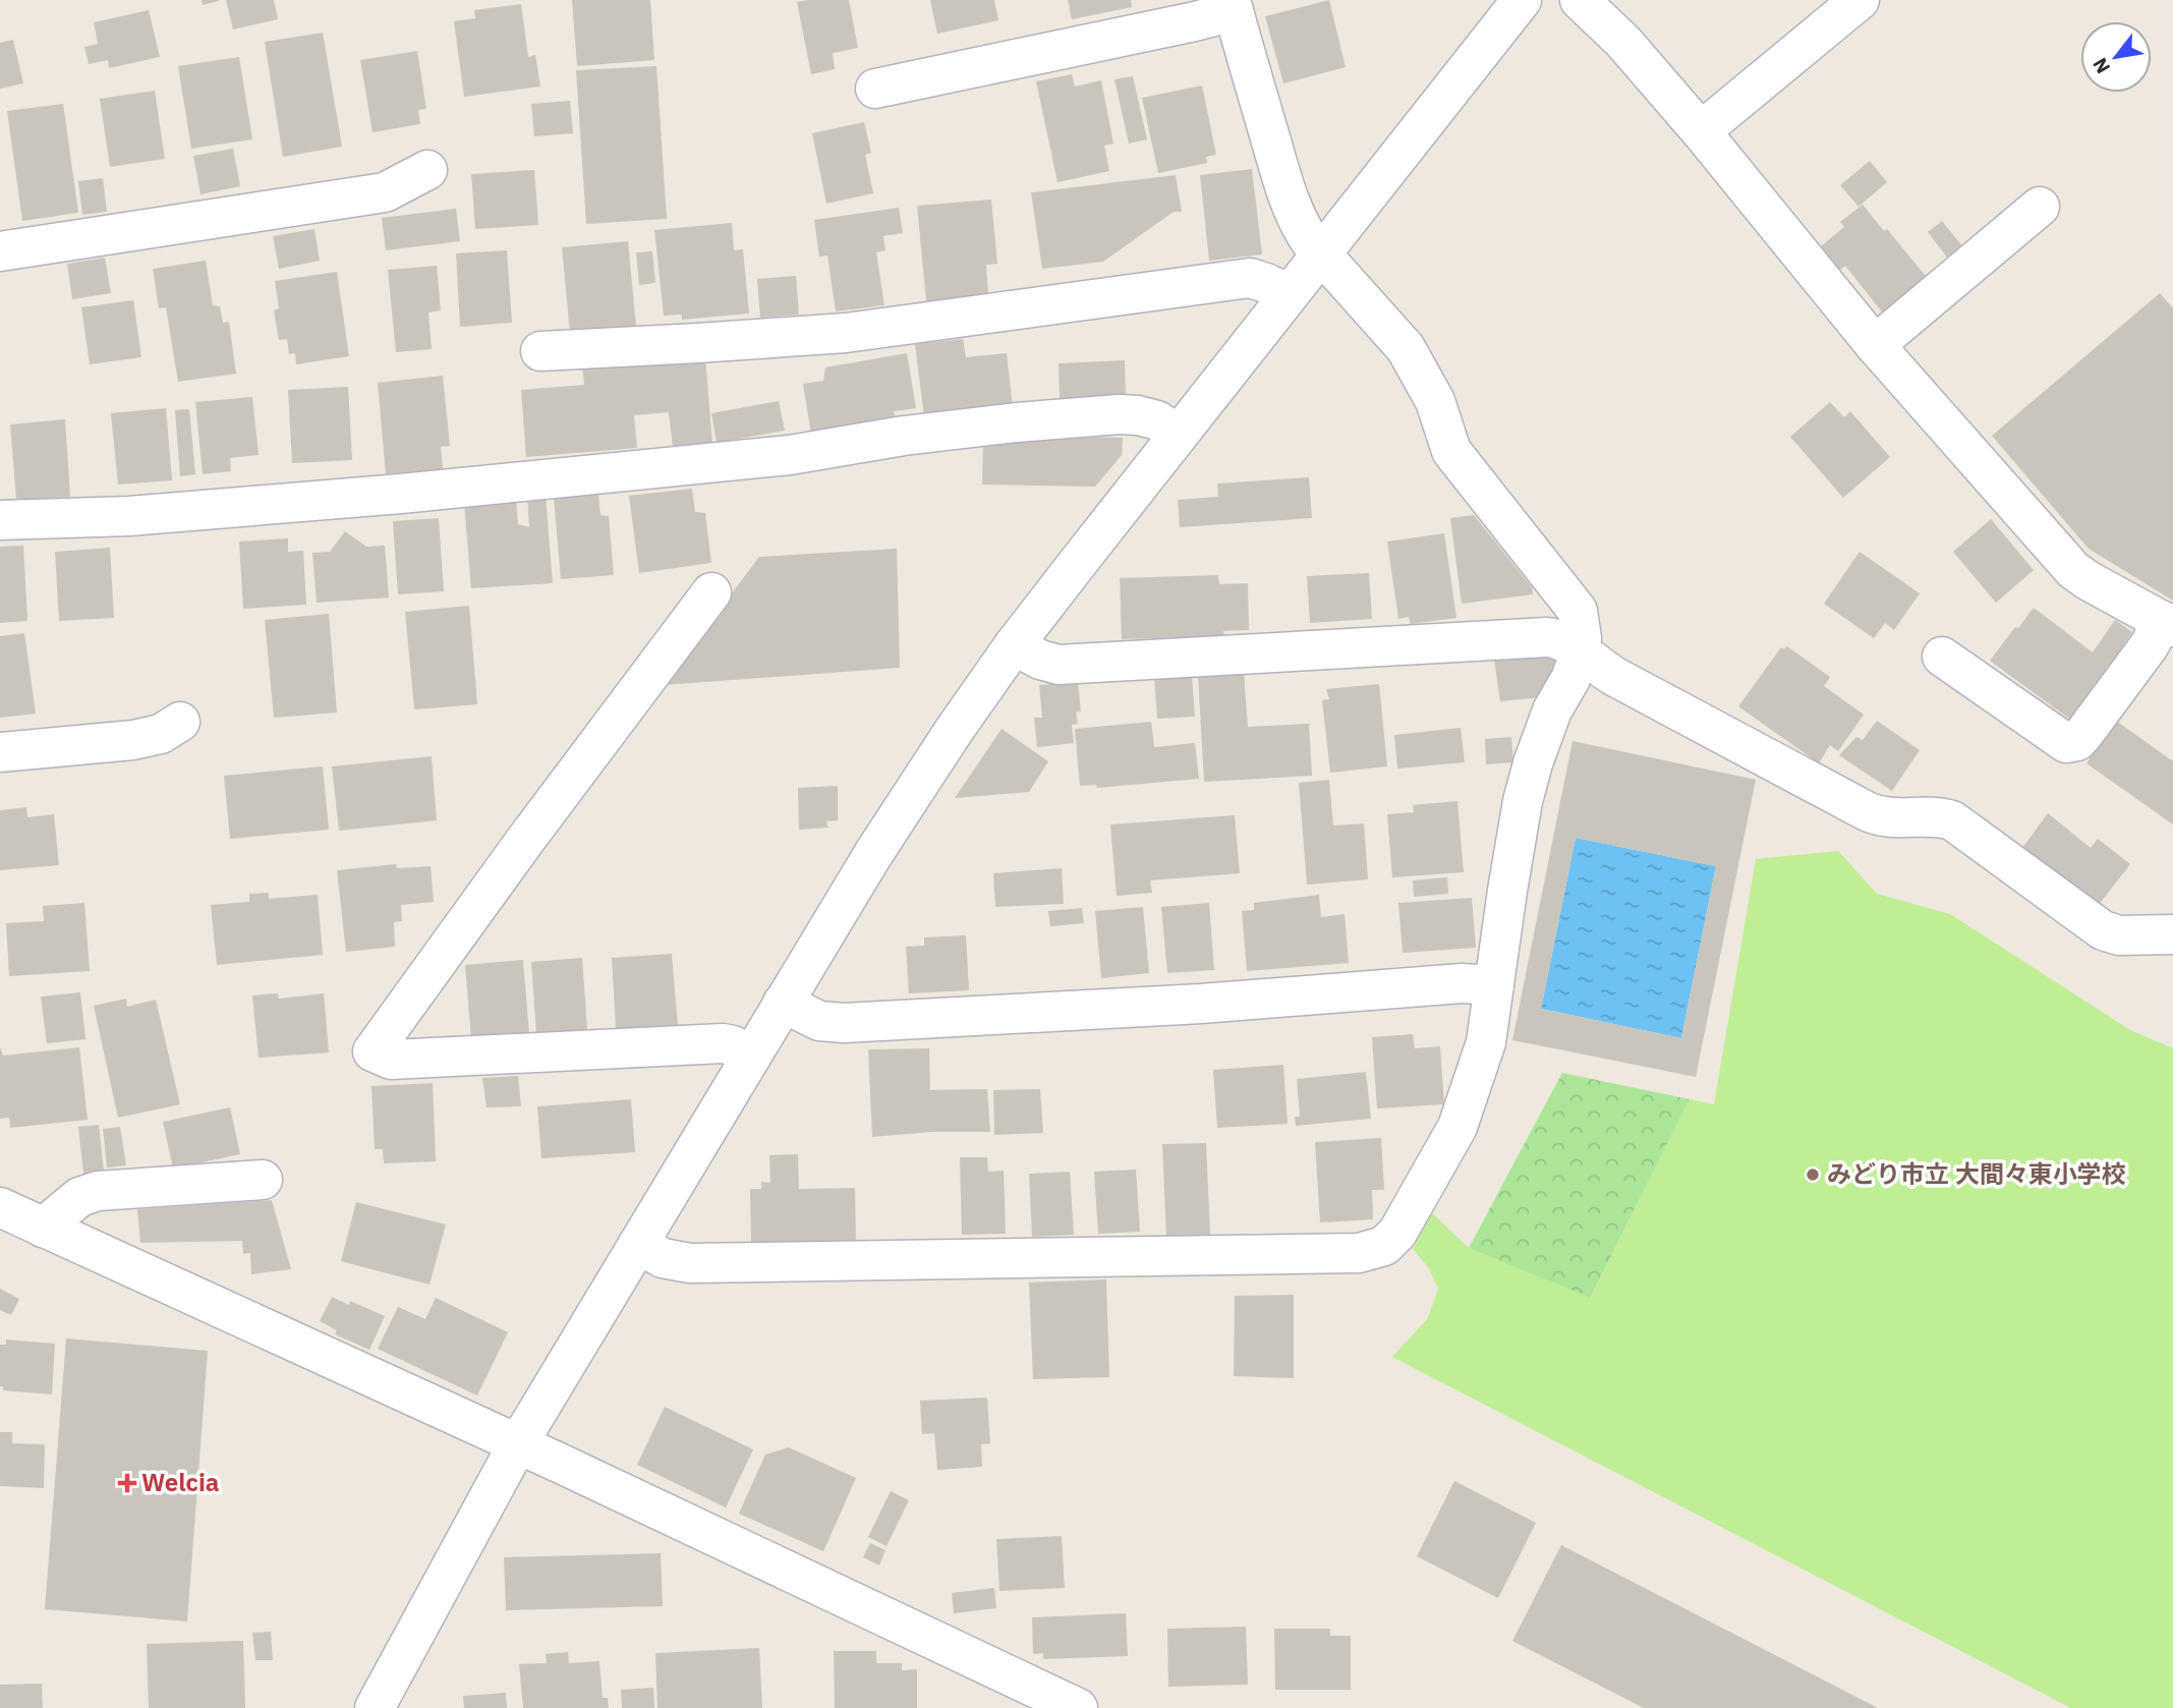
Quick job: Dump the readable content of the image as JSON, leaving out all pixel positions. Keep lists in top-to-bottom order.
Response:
{
  "places": {
    "other": ["みどり市立 大間々東小学校"],
    "health": ["Welcia"]
  },
  "north": "bottom left"
}
